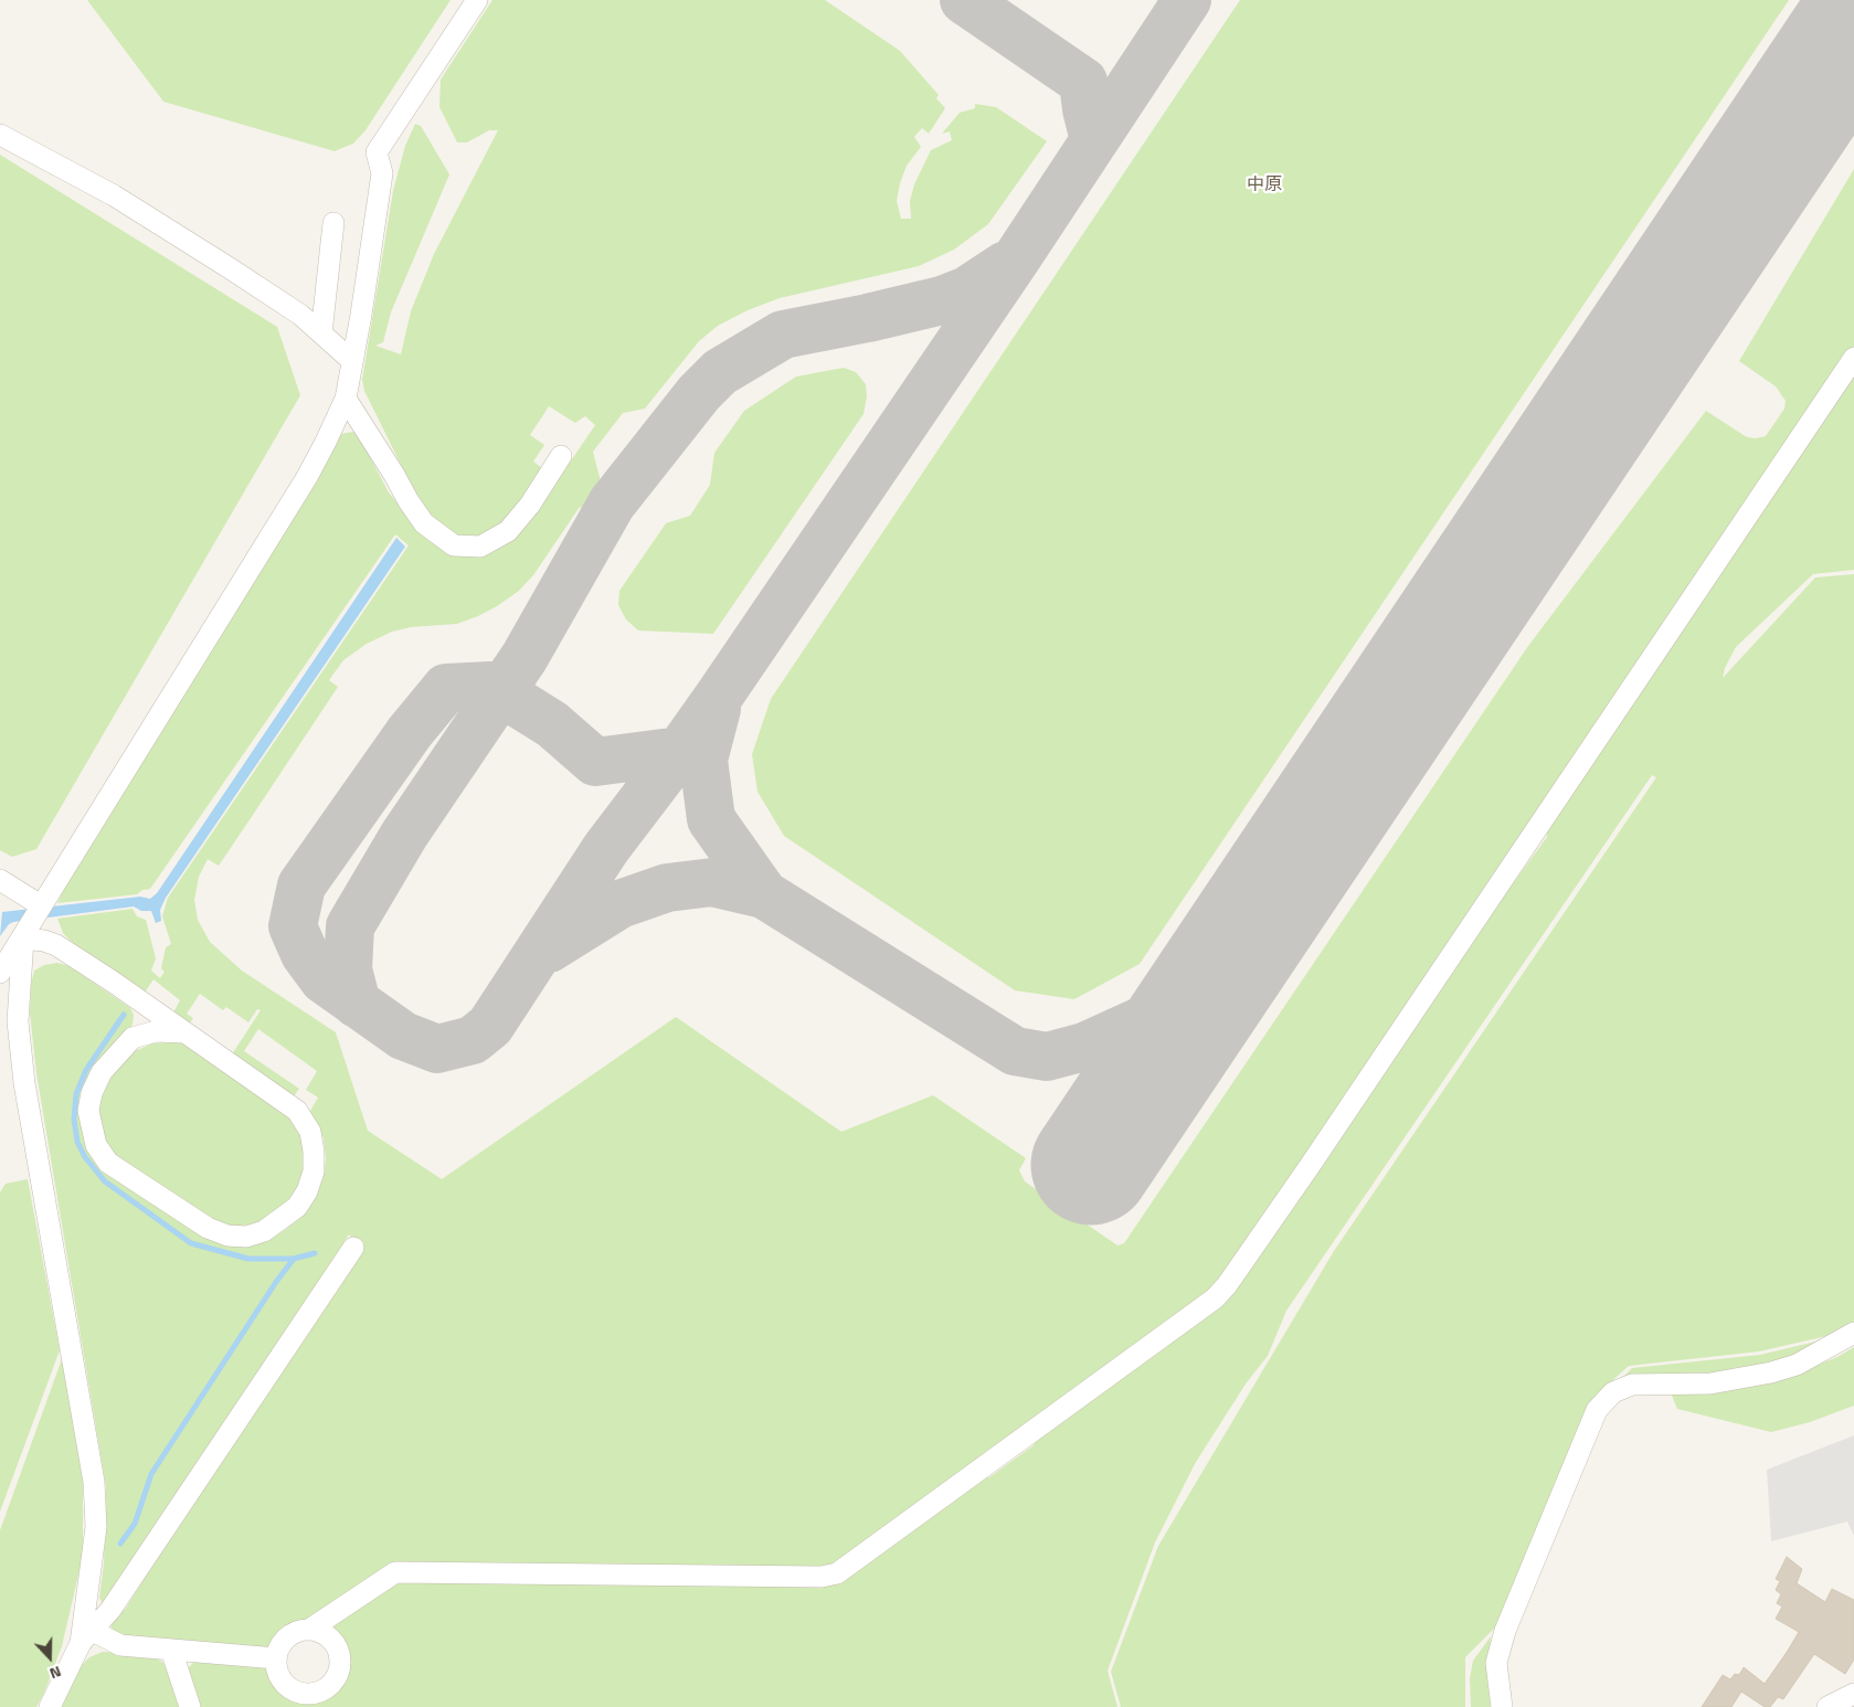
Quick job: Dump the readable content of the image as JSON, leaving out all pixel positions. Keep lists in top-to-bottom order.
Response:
{
  "districts": ["中原"],
  "north": "bottom"
}
